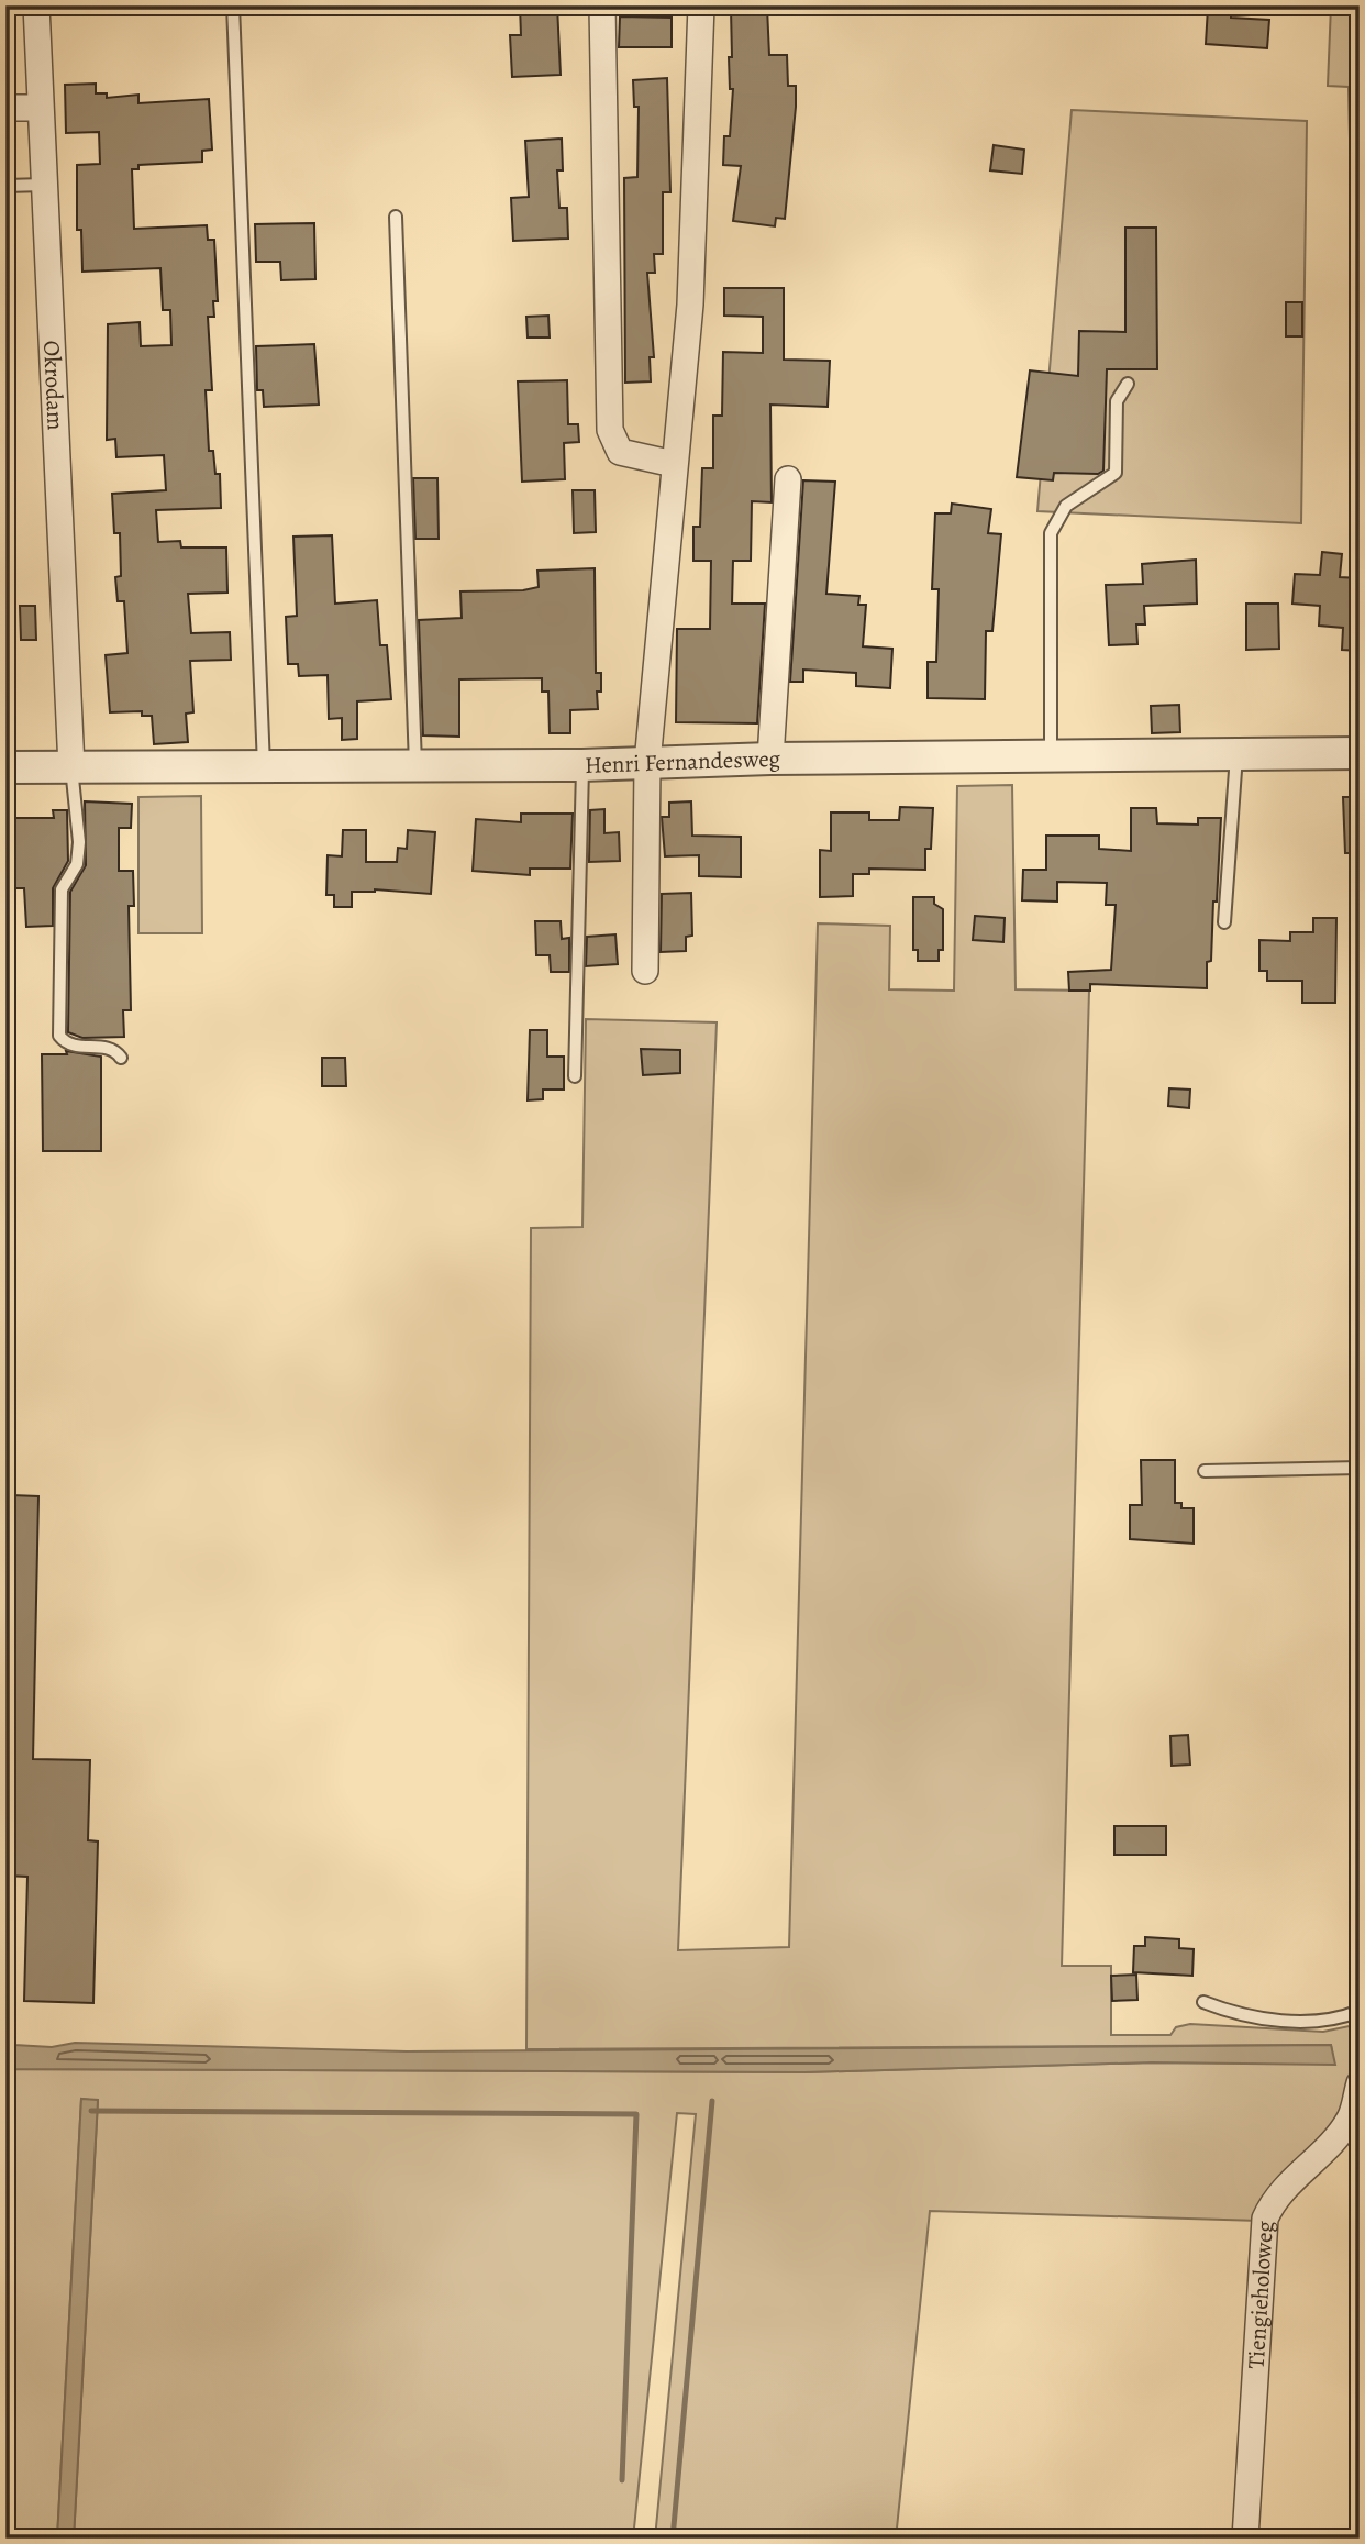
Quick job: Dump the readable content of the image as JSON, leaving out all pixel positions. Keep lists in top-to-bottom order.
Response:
{
  "streets": {
    "street": ["Okrodam", "Henri Fernandesweg", "Tiengieholoweg"]
  },
  "crossings": [
    ["Okrodam", "Henri Fernandesweg"]
  ]
}
